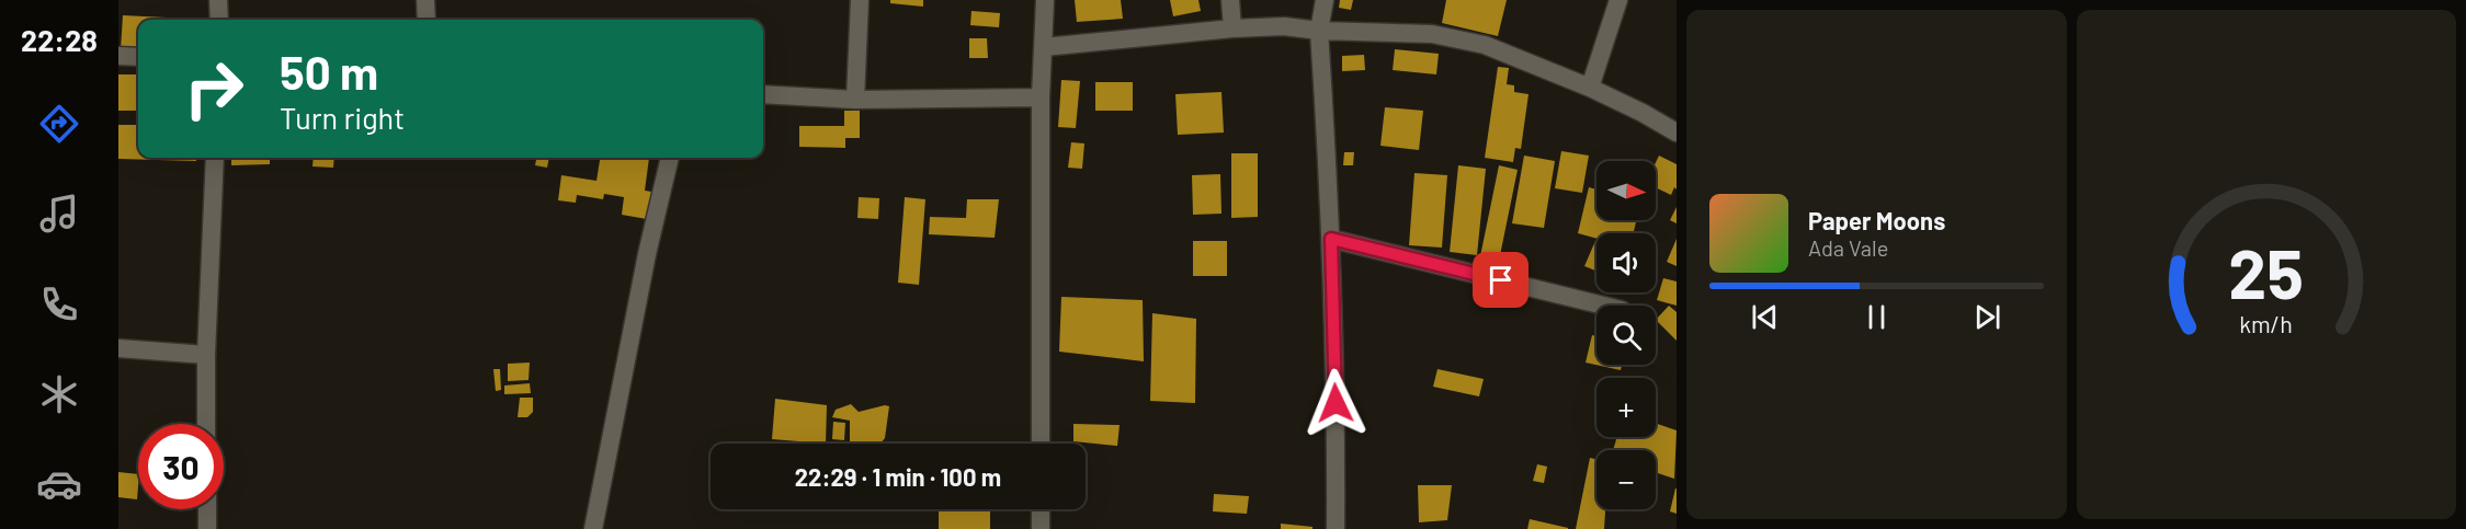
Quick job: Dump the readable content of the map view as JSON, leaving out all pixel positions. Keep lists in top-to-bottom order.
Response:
{
  "north": "right",
  "page": {
    "tabs": "22:28",
    "turn": ["50 m", "Turn right"],
    "map_buttons": ["+", "−"],
    "song": ["Paper Moons", "Ada Vale"],
    "limit": "30",
    "trip": "22:29 · 1 min · 100 m",
    "gauge": ["25", "km/h"]
  }
}
